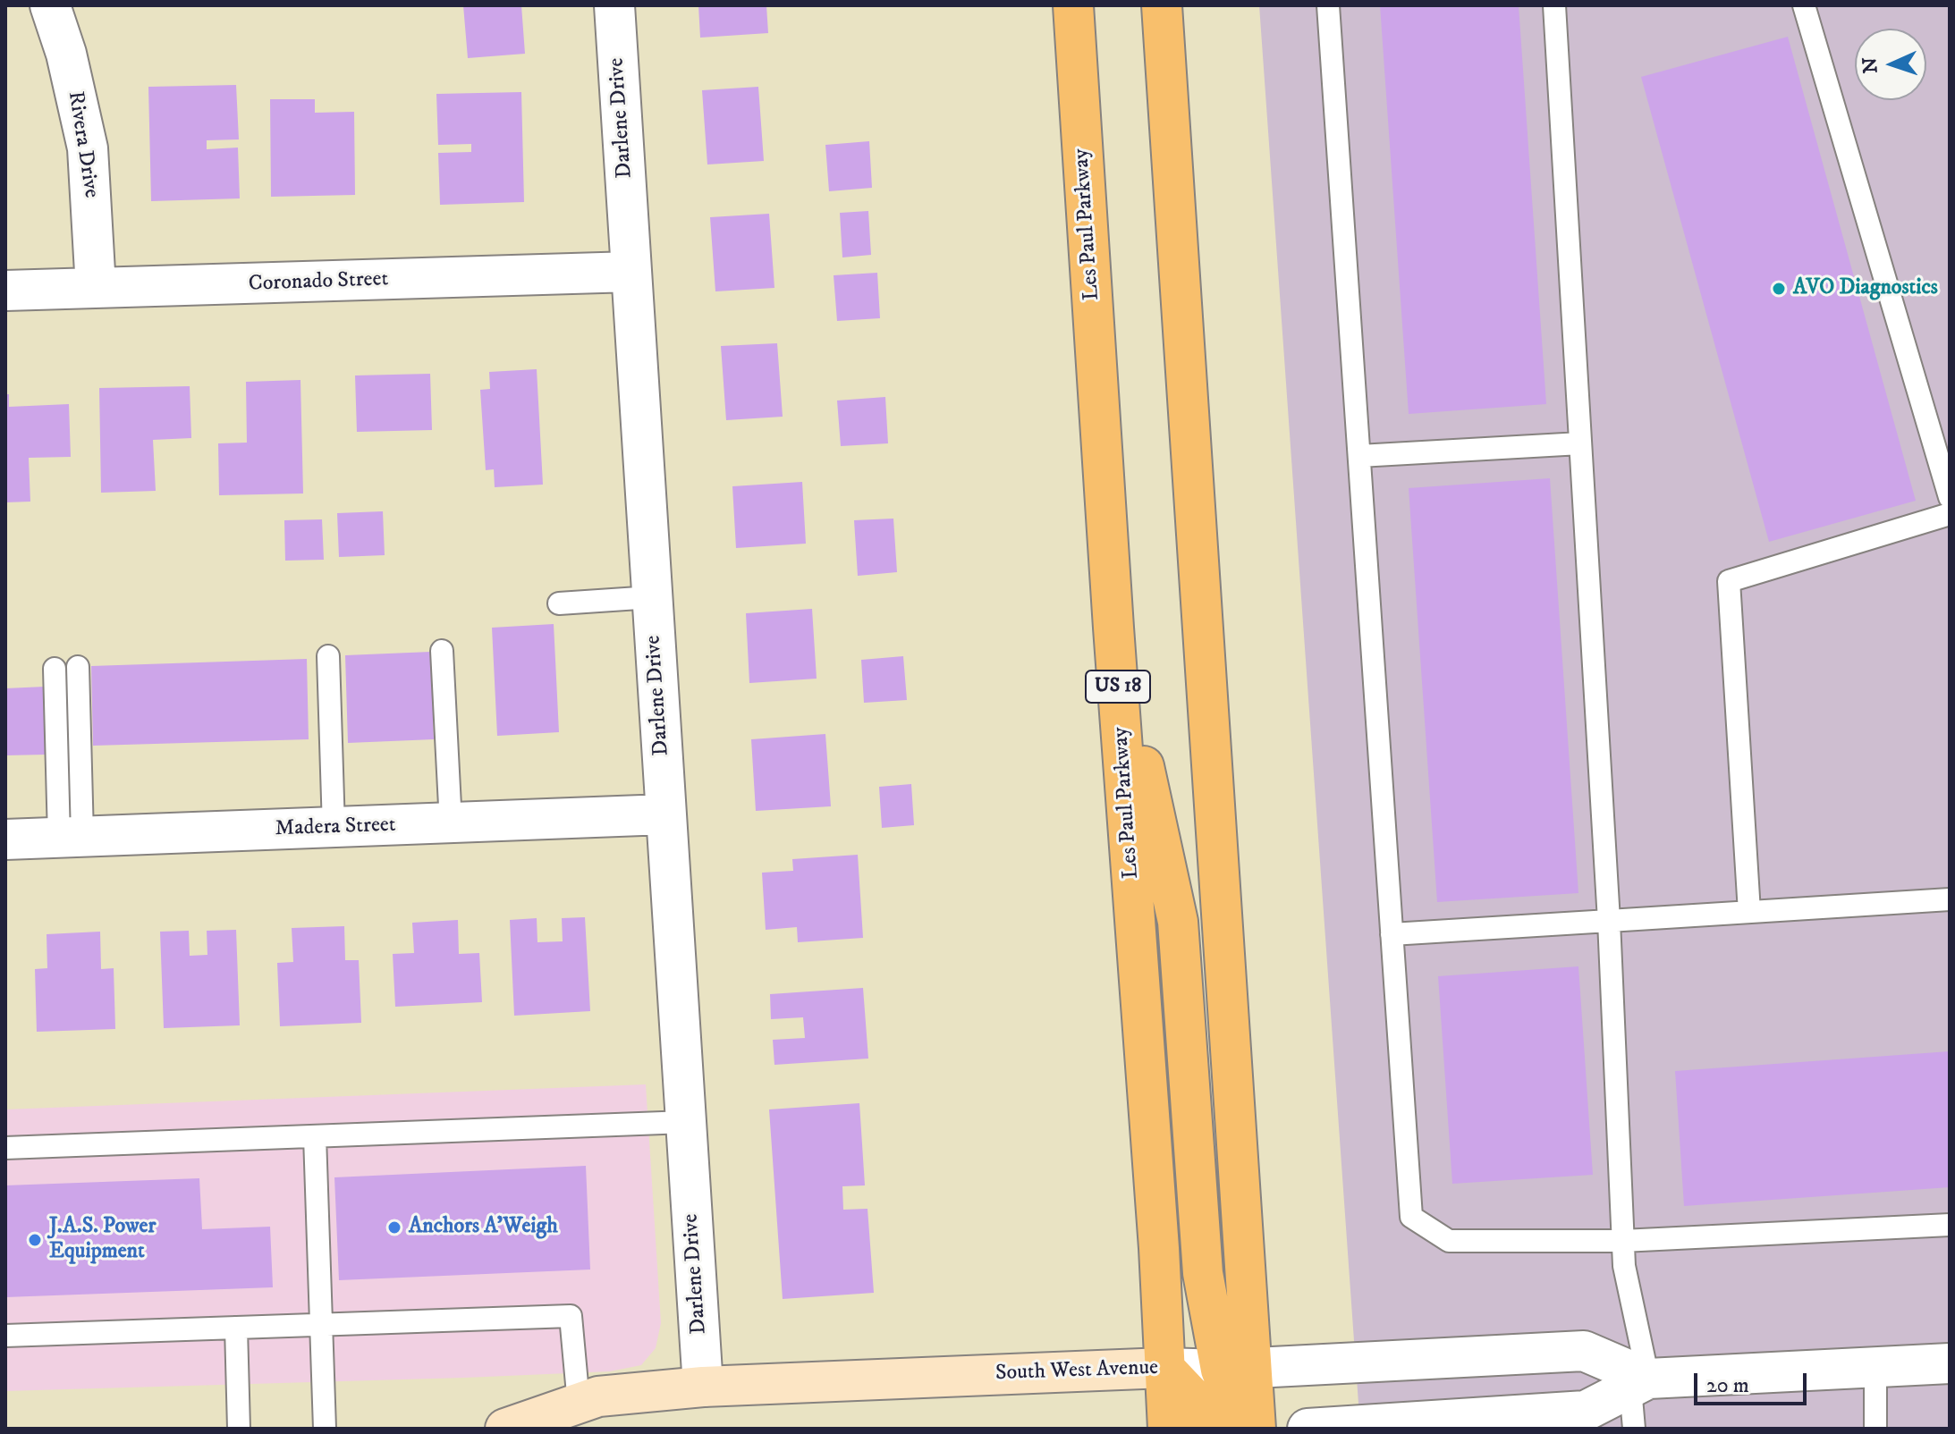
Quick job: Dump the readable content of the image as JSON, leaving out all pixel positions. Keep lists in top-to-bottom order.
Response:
{
  "streets": {
    "main road": ["Les Paul Parkway", "US 18"],
    "street": [
      "Darlene Drive",
      "Rivera Drive",
      "Coronado Street",
      "Madera Street",
      "South West Avenue"
    ]
  },
  "crossings": [
    ["Darlene Drive", "Coronado Street"],
    ["Darlene Drive", "Madera Street"],
    ["Darlene Drive", "South West Avenue"],
    ["Rivera Drive", "Coronado Street"],
    ["Les Paul Parkway", "South West Avenue"]
  ],
  "places": ["AVO Diagnostics", "Anchors A'Weigh", "J.A.S. Power Equipment"],
  "scale_bar": "20 m",
  "north": "left"
}
